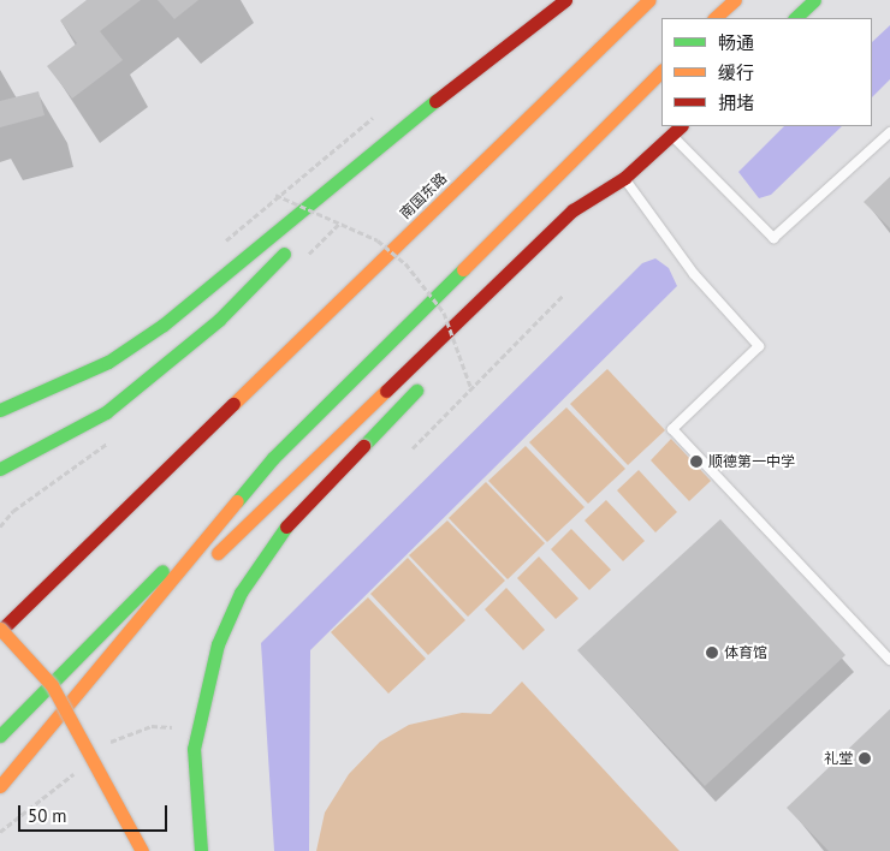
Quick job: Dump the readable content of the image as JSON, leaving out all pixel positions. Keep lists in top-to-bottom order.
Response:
{
  "streets": {
    "main road": ["南国东路"]
  },
  "places": ["顺德第一中学", "体育馆", "礼堂"],
  "legend": ["畅通", "缓行", "拥堵"],
  "scale_bar": "50 m"
}
